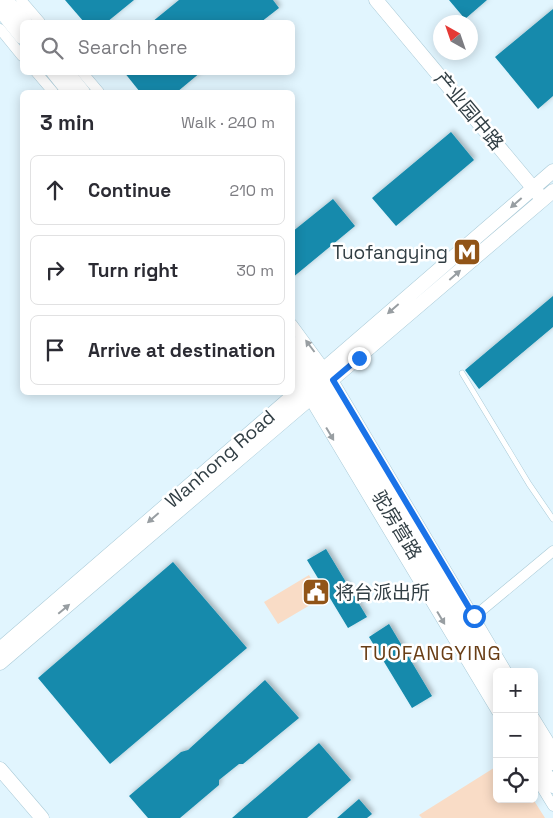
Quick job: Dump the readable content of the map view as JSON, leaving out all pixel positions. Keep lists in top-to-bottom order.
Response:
{
  "streets": {
    "street": ["产业园中路", "Wanhong Road", "驼房营路"]
  },
  "crossings": [
    ["产业园中路", "Wanhong Road"],
    ["Wanhong Road", "驼房营路"]
  ],
  "districts": ["TUOFANGYING"],
  "places": {
    "metro station": ["Tuofangying"],
    "public building": ["将台派出所"]
  },
  "north": "top left",
  "page": {
    "search": "Search here",
    "heading": ["3 min", "Walk · 240 m"],
    "list": [
      ["Continue", "210 m"],
      ["Turn right", "30 m"],
      "Arrive at destination"
    ],
    "map_buttons": ["+", "−"]
  }
}
